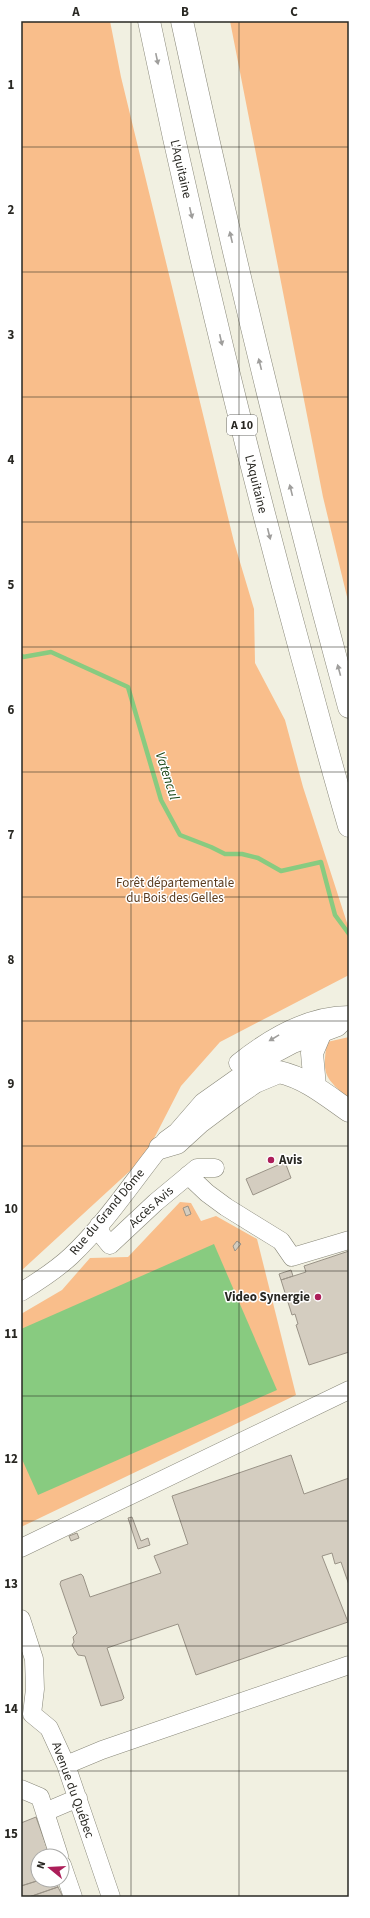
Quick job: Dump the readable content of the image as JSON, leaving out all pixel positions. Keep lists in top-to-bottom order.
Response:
{
  "streets": {
    "highway": ["L'Aquitaine", "A 10"],
    "street": ["Accès Avis", "Rue du Grand Dôme", "Avenue du Québec"]
  },
  "crossings": [
    ["Accès Avis", "Rue du Grand Dôme"]
  ],
  "water": ["Vatencul"],
  "parks": ["Forêt départementale du Bois des Gelles"],
  "places": ["Avis", "Video Synergie"],
  "north": "left",
  "grid": {
    "columns": ["A", "B", "C"],
    "rows": [
      "1",
      "2",
      "3",
      "4",
      "5",
      "6",
      "7",
      "8",
      "9",
      "10",
      "11",
      "12",
      "13",
      "14",
      "15"
    ]
  }
}
